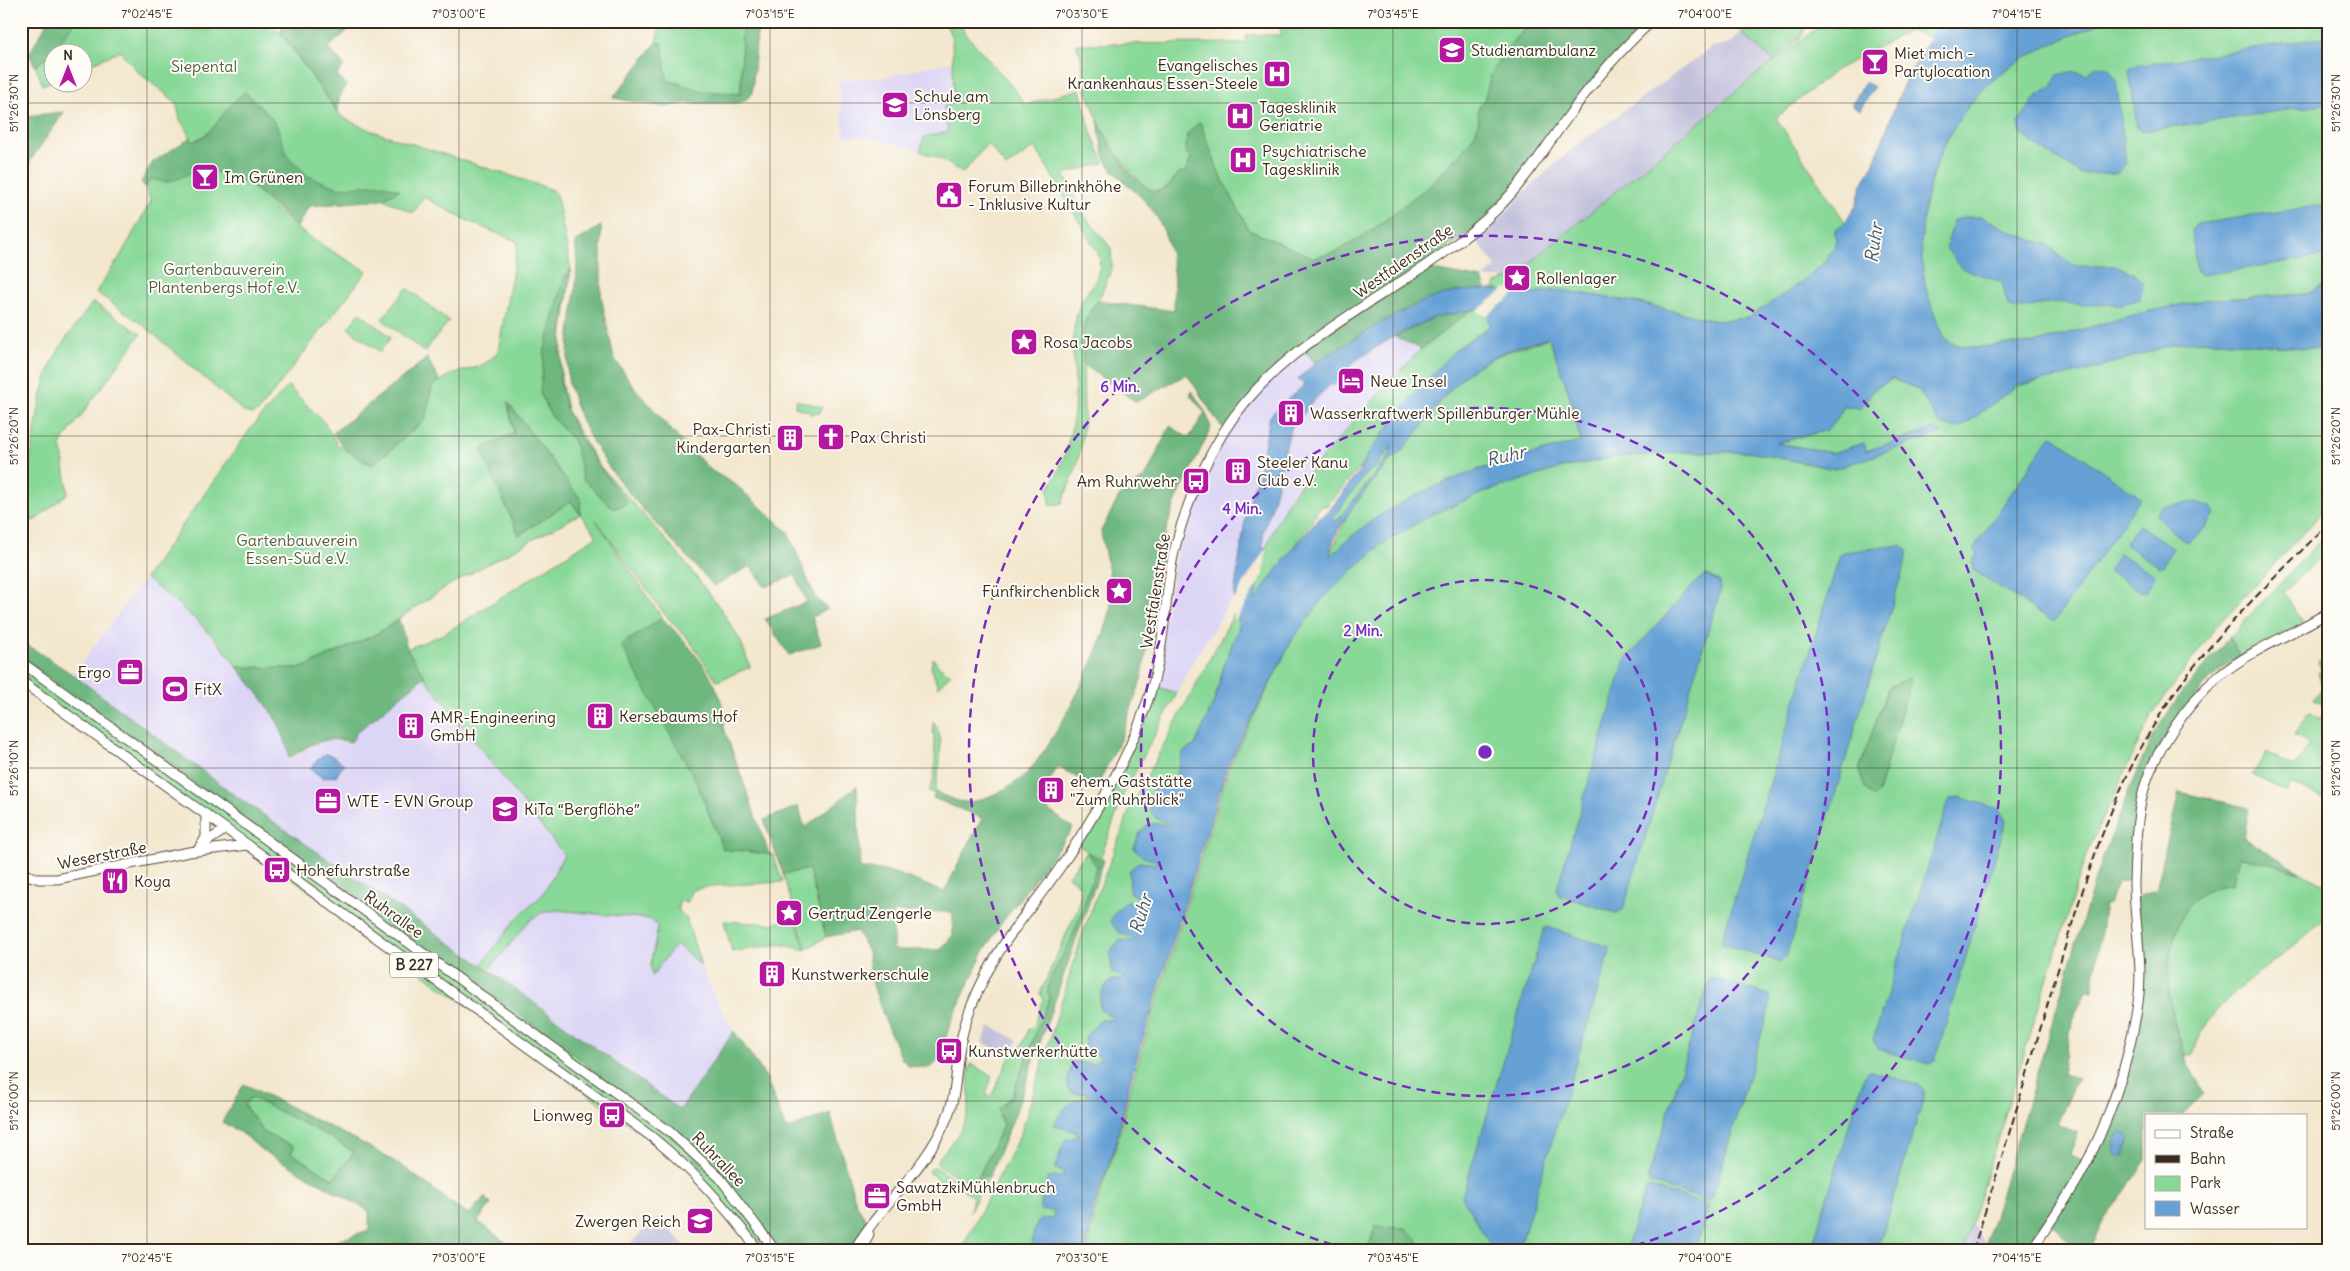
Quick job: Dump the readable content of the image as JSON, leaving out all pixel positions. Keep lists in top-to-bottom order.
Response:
{
  "streets": {
    "main road": [
      "Westfalenstraße",
      "Weserstraße",
      "Ruhrallee",
      "B 227"
    ]
  },
  "crossings": [
    ["Weserstraße", "Ruhrallee"]
  ],
  "water": ["Ruhr"],
  "parks": ["Siepental", "Gartenbauverein Plantenbergs Hof e.V.", "Gartenbauverein Essen-Süd e.V."],
  "places": {
    "school or university": [
      "Studienambulanz",
      "Schule am Lönsberg",
      "KiTa “Bergflöhe”",
      "Zwergen Reich"
    ],
    "bar": ["Miet mich - Partylocation", "Im Grünen"],
    "hospital": ["Evangelisches Krankenhaus Essen-Steele", "Tagesklinik Geriatrie", "Psychiatrische Tagesklinik"],
    "public building": ["Forum Billebrinkhöhe - Inklusive Kultur"],
    "place": [
      "Rollenlager",
      "Rosa Jacobs",
      "Fünfkirchenblick",
      "Gertrud Zengerle"
    ],
    "hotel": ["Neue Insel"],
    "building": [
      "Wasserkraftwerk Spillenburger Mühle",
      "Pax-Christi Kindergarten",
      "Steeler Kanu Club e.V.",
      "Kersebaums Hof",
      "AMR-Engineering GmbH",
      "ehem. Gaststätte \"Zum Ruhrblick\"",
      "Kunstwerkerschule"
    ],
    "church": ["Pax Christi"],
    "bus stop": [
      "Am Ruhrwehr",
      "Hohefuhrstraße",
      "Kunstwerkerhütte",
      "Lionweg"
    ],
    "office": ["Ergo", "WTE - EVN Group", "SawatzkiMühlenbruch GmbH"],
    "sports": ["FitX"],
    "restaurant": ["Koya"]
  },
  "legend": [
    "Straße",
    "Bahn",
    "Park",
    "Wasser"
  ],
  "north": "top",
  "coordinates": [
    "7°02'45\"E",
    "7°03'00\"E",
    "7°03'15\"E",
    "7°03'30\"E",
    "7°03'45\"E",
    "7°04'00\"E",
    "7°04'15\"E",
    "51°26'30\"N",
    "51°26'20\"N",
    "51°26'10\"N",
    "51°26'00\"N"
  ],
  "rings": ["6 Min.", "4 Min.", "2 Min."]
}
